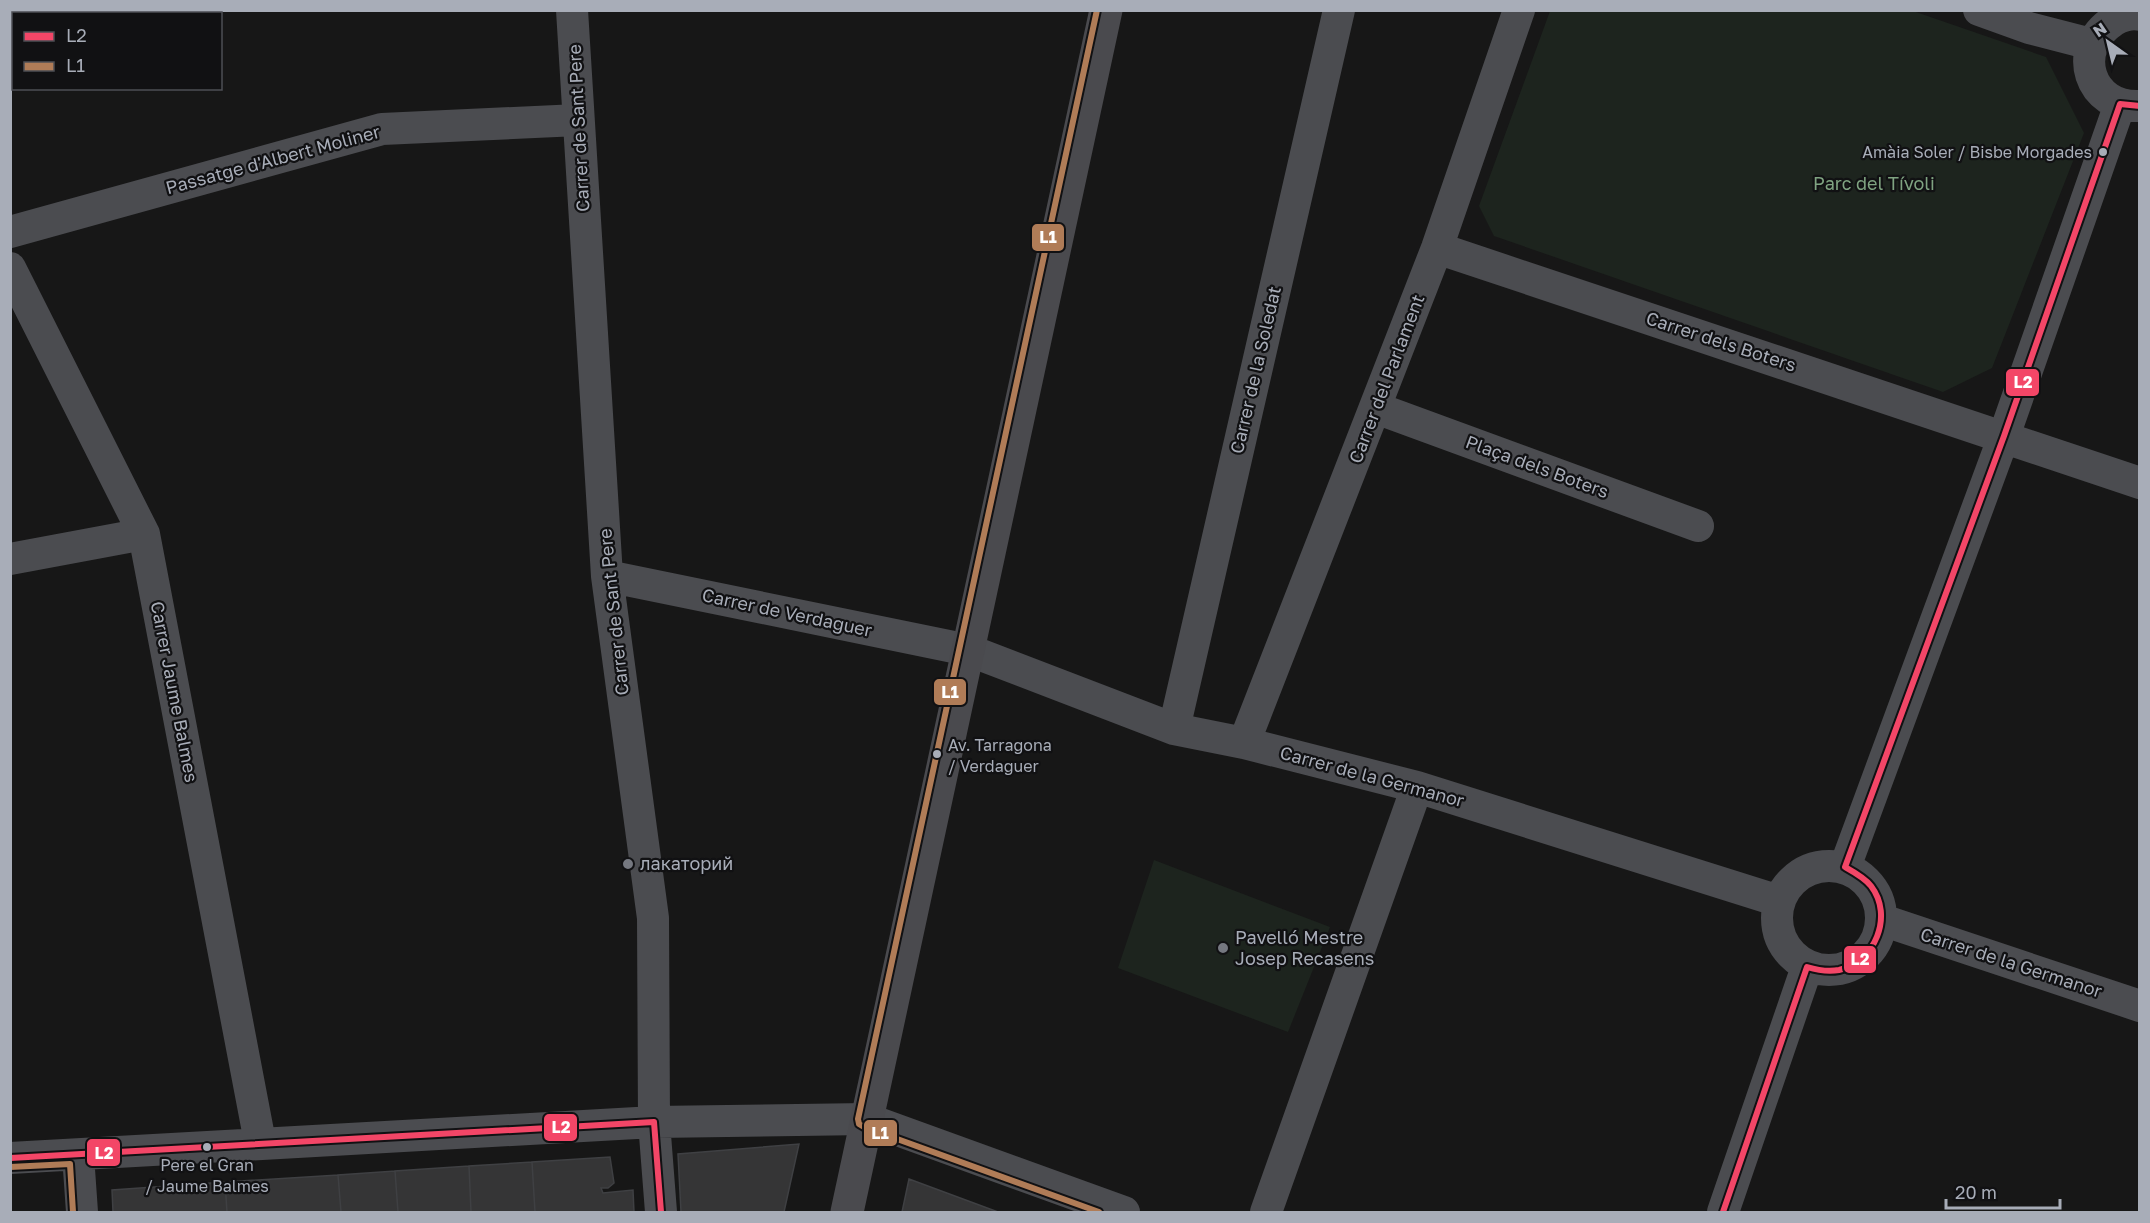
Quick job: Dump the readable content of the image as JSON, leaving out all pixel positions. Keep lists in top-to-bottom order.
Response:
{
  "streets": {
    "street": [
      "Carrer de Sant Pere",
      "Passatge d'Albert Moliner",
      "Carrer dels Boters",
      "Carrer de la Soledat",
      "Carrer del Parlament",
      "Plaça dels Boters",
      "Carrer de Verdaguer",
      "Carrer Jaume Balmes",
      "Carrer de la Germanor"
    ]
  },
  "crossings": [
    ["Carrer de Sant Pere", "Passatge d'Albert Moliner"],
    ["Carrer de Sant Pere", "Carrer de Verdaguer"],
    ["Carrer dels Boters", "Carrer del Parlament"],
    ["Carrer de la Soledat", "Carrer de la Germanor"],
    ["Carrer del Parlament", "Plaça dels Boters"],
    ["Carrer del Parlament", "Carrer de la Germanor"],
    ["Carrer de Verdaguer", "Carrer de la Germanor"]
  ],
  "parks": ["Parc del Tívoli"],
  "places": [
    "Amàia Soler / Bisbe Morgades",
    "Av. Tarragona / Verdaguer",
    "лакаторий",
    "Pavelló Mestre Josep Recasens",
    "Pere el Gran / Jaume Balmes"
  ],
  "lines": ["transit line L1", "transit line L2"],
  "legend": ["L2", "L1"],
  "scale_bar": "20 m",
  "north": "top left"
}
